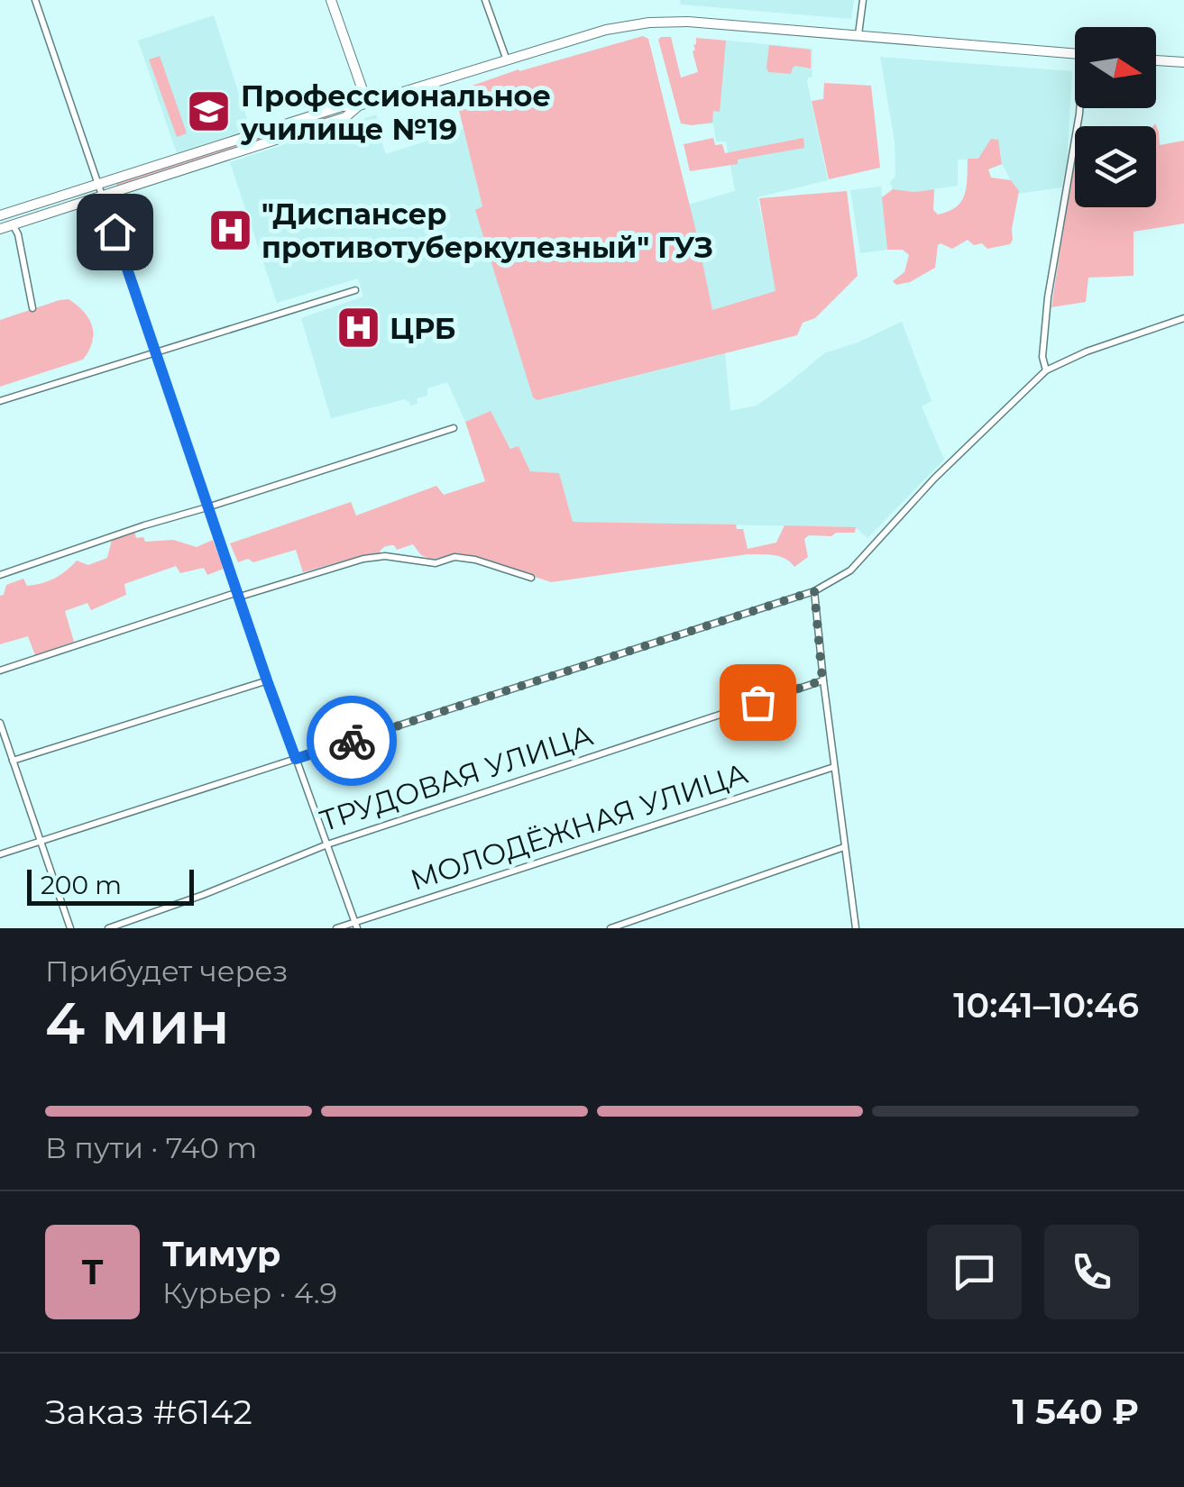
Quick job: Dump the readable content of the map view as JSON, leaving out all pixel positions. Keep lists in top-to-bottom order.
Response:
{
  "streets": {
    "street": ["ТРУДОВАЯ УЛИЦА", "МОЛОДЁЖНАЯ УЛИЦА"]
  },
  "places": {
    "school or university": ["Профессиональное училище №19"],
    "hospital": ["\"Диспансер противотуберкулезный\" ГУЗ", "ЦРБ"]
  },
  "scale_bar": "200 m",
  "north": "right",
  "page": {
    "scale": "200 m",
    "heading": ["4 мин", "Прибудет через", "10:41–10:46"],
    "panel": [
      "Тимур",
      "Курьер · 4.9",
      "Заказ #6142",
      "1 540 ₽"
    ],
    "bar": "В пути · 740 m",
    "round": "Т"
  }
}
